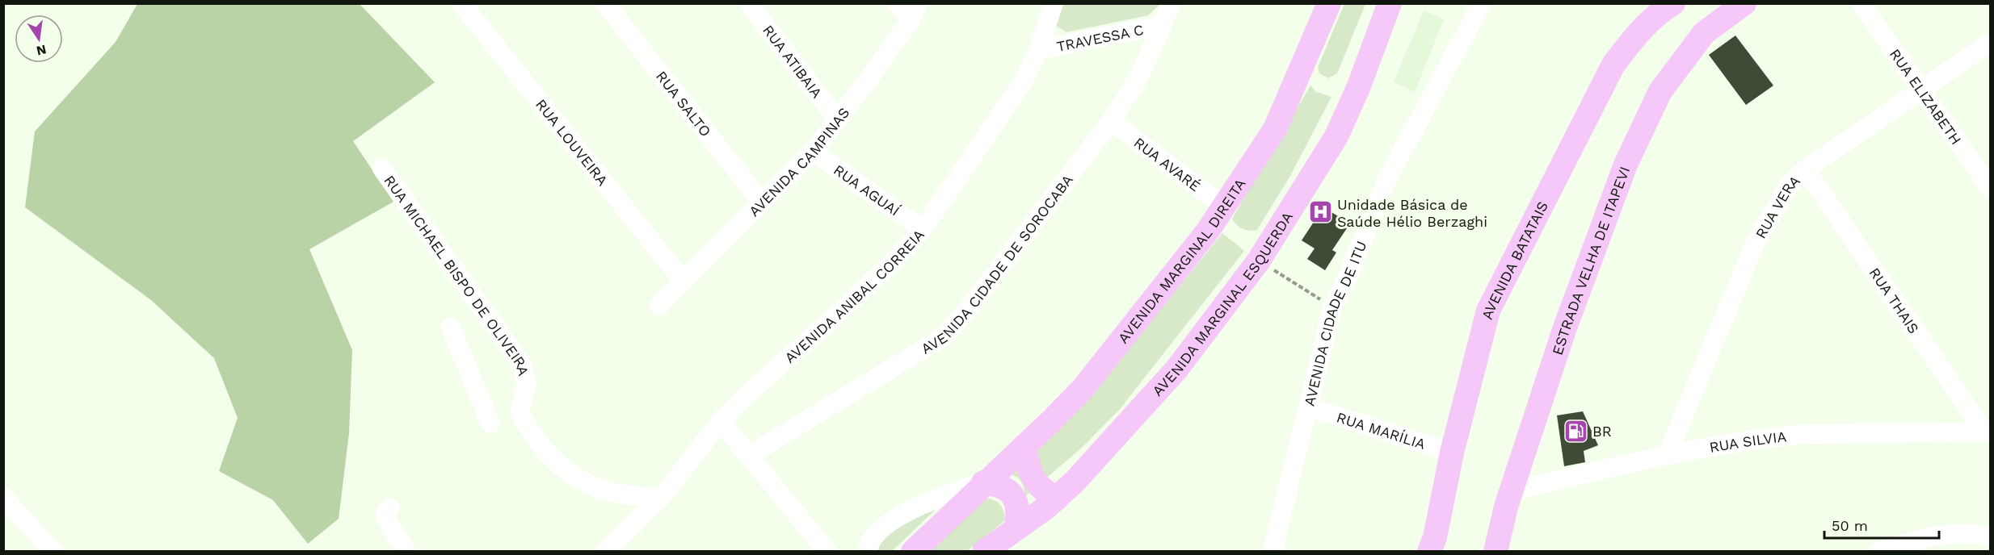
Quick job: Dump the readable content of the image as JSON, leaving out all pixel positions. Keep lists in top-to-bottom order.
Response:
{
  "streets": {
    "main road": [
      "AVENIDA MARGINAL DIREITA",
      "AVENIDA BATATAIS",
      "ESTRADA VELHA DE ITAPEVI",
      "AVENIDA MARGINAL ESQUERDA"
    ],
    "street": [
      "TRAVESSA C",
      "RUA ATIBAIA",
      "RUA ELIZABETH",
      "RUA SALTO",
      "RUA LOUVEIRA",
      "AVENIDA CAMPINAS",
      "RUA AVARÉ",
      "RUA AGUAÍ",
      "RUA VERA",
      "AVENIDA CIDADE DE SOROCABA",
      "RUA MICHAEL BISPO DE OLIVEIRA",
      "AVENIDA ANIBAL CORREIA",
      "RUA THAIS",
      "AVENIDA CIDADE DE ITU",
      "RUA MARÍLIA",
      "RUA SILVIA"
    ]
  },
  "crossings": [
    ["TRAVESSA C", "AVENIDA CIDADE DE SOROCABA"],
    ["TRAVESSA C", "AVENIDA ANIBAL CORREIA"],
    ["RUA ATIBAIA", "AVENIDA CAMPINAS"],
    ["RUA ELIZABETH", "RUA VERA"],
    ["RUA SALTO", "AVENIDA CAMPINAS"],
    ["RUA LOUVEIRA", "AVENIDA CAMPINAS"],
    ["AVENIDA CAMPINAS", "RUA AGUAÍ"],
    ["RUA AVARÉ", "AVENIDA MARGINAL DIREITA"],
    ["RUA AVARÉ", "AVENIDA CIDADE DE SOROCABA"],
    ["RUA AGUAÍ", "AVENIDA ANIBAL CORREIA"],
    ["RUA VERA", "RUA THAIS"],
    ["RUA VERA", "RUA SILVIA"],
    ["AVENIDA BATATAIS", "RUA MARÍLIA"],
    ["ESTRADA VELHA DE ITAPEVI", "RUA SILVIA"],
    ["RUA MICHAEL BISPO DE OLIVEIRA", "AVENIDA ANIBAL CORREIA"],
    ["RUA THAIS", "RUA SILVIA"],
    ["AVENIDA CIDADE DE ITU", "RUA MARÍLIA"]
  ],
  "places": {
    "hospital": ["Unidade Básica de Saúde Hélio Berzaghi"],
    "fuel station": ["BR"]
  },
  "scale_bar": "50 m",
  "north": "bottom"
}
